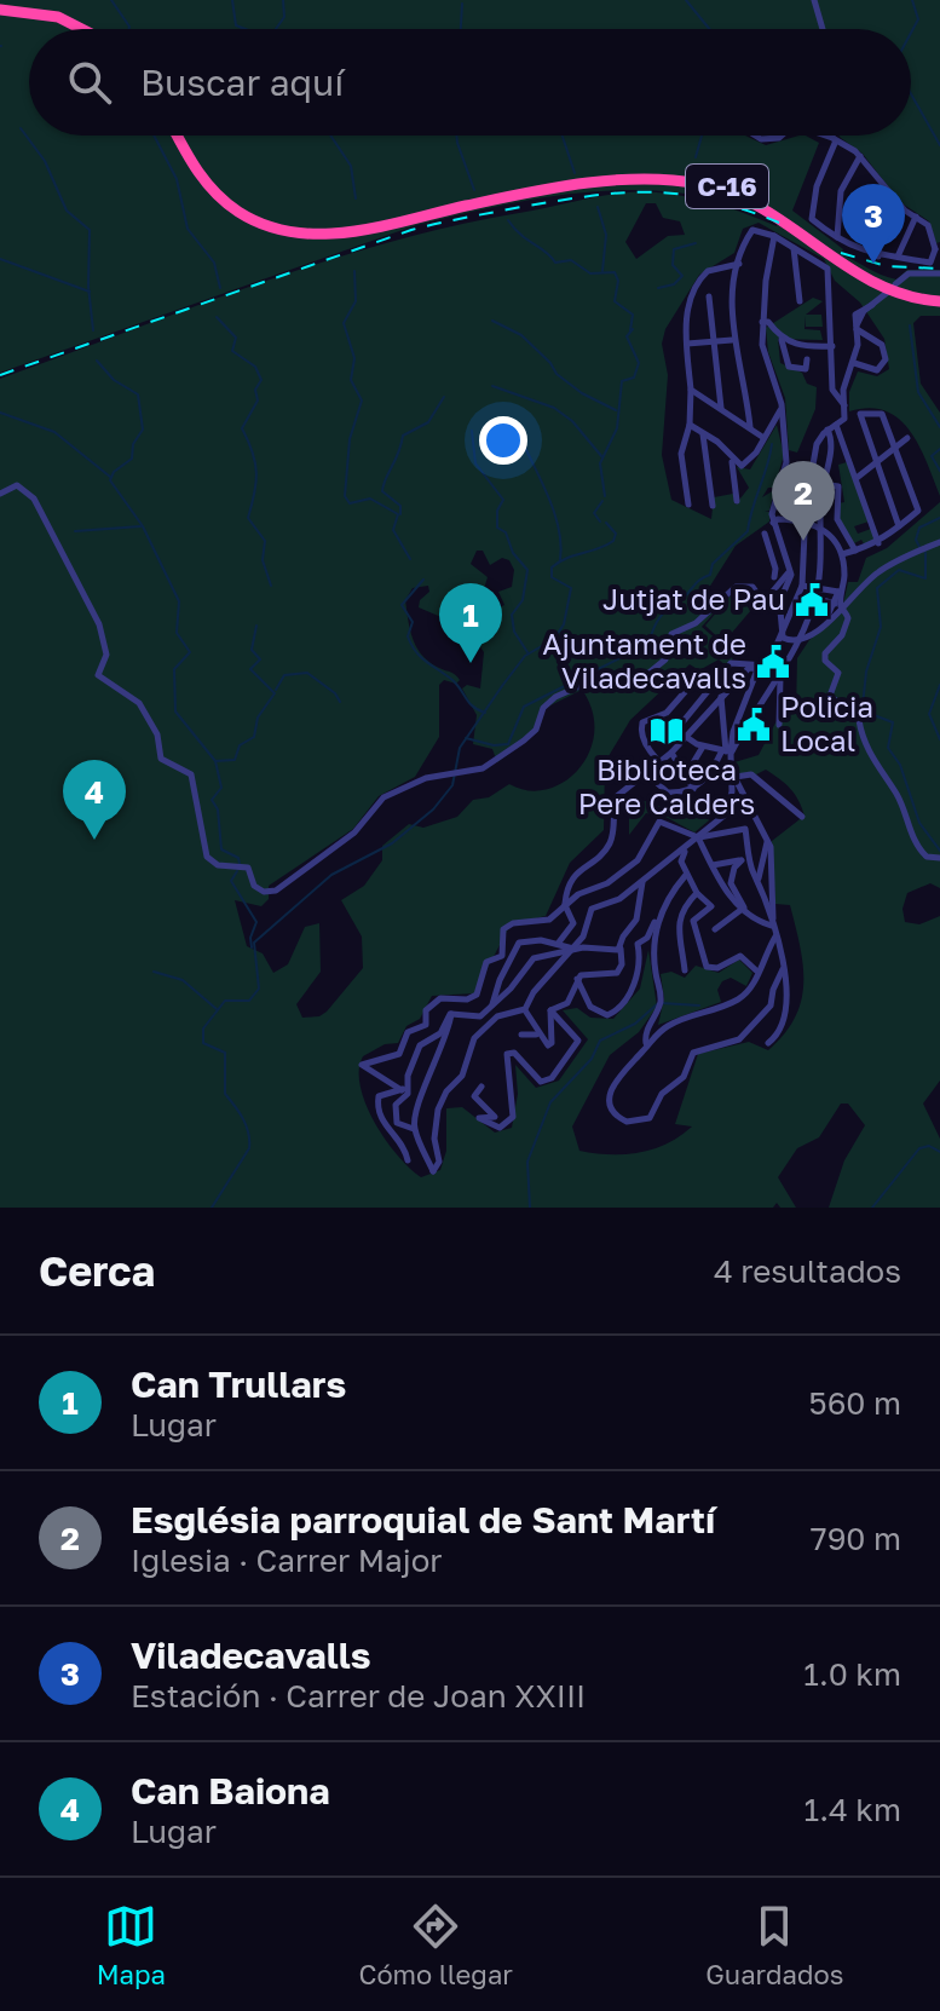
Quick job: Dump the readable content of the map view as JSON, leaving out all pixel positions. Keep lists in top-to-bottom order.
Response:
{
  "streets": {
    "highway": ["C-16"]
  },
  "places": {
    "public building": ["Jutjat de Pau", "Ajuntament de Viladecavalls", "Policia Local"],
    "library": ["Biblioteca Pere Calders"]
  },
  "page": {
    "search": "Buscar aquí",
    "pins": [
      "3",
      "2",
      "1",
      "4"
    ],
    "heading": ["Cerca", "4 resultados"],
    "list": [
      {
        "mark": "1",
        "name": "Can Trullars",
        "note": "Lugar",
        "value": "560 m"
      },
      {
        "mark": "2",
        "name": "Església parroquial de Sant Martí",
        "note": "Iglesia · Carrer Major",
        "value": "790 m"
      },
      {
        "mark": "3",
        "name": "Viladecavalls",
        "note": "Estación · Carrer de Joan XXIII",
        "value": "1.0 km"
      },
      {
        "mark": "4",
        "name": "Can Baiona",
        "note": "Lugar",
        "value": "1.4 km"
      }
    ],
    "nav": ["Mapa", "Cómo llegar", "Guardados"]
  }
}
